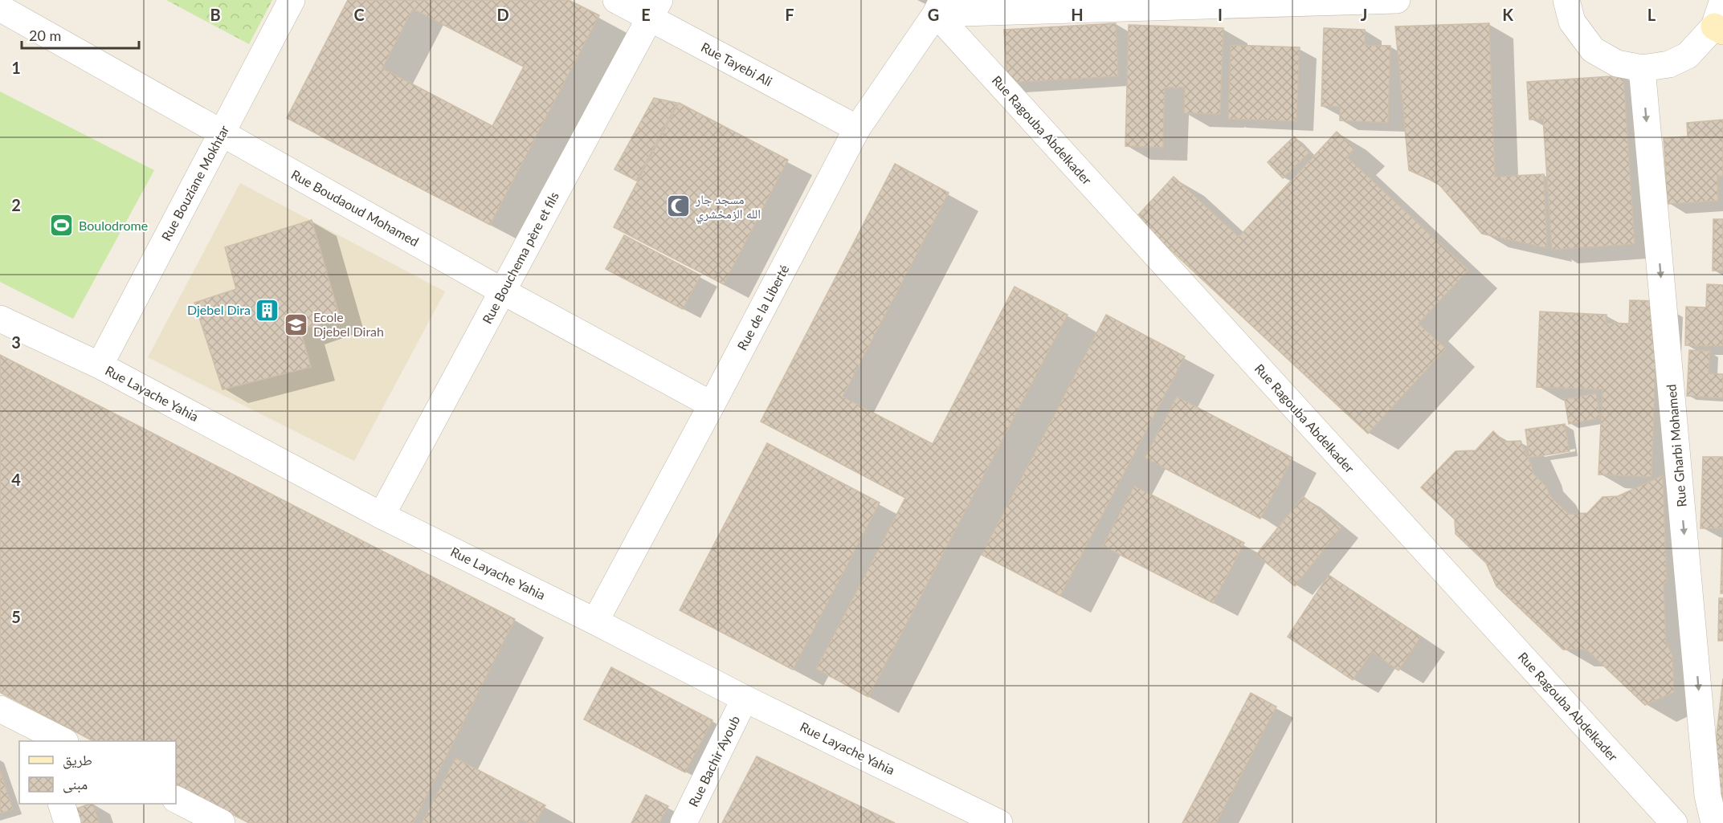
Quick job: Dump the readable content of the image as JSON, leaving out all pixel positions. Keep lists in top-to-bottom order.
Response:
{
  "streets": {
    "street": [
      "Rue Tayebi Ali",
      "Rue Ragouba Abdelkader",
      "Rue Bouziane Mokhtar",
      "Rue Boudaoud Mohamed",
      "Rue Bouchema père et fils",
      "Rue de la Liberté",
      "Rue Layache Yahia",
      "Rue Gharbi Mohamed",
      "Rue Bachir Ayoub"
    ]
  },
  "crossings": [
    ["Rue Tayebi Ali", "Rue Bouchema père et fils"],
    ["Rue Tayebi Ali", "Rue de la Liberté"],
    ["Rue Ragouba Abdelkader", "Rue de la Liberté"],
    ["Rue Bouziane Mokhtar", "Rue Boudaoud Mohamed"],
    ["Rue Bouziane Mokhtar", "Rue Layache Yahia"],
    ["Rue Boudaoud Mohamed", "Rue Bouchema père et fils"],
    ["Rue Boudaoud Mohamed", "Rue de la Liberté"],
    ["Rue Bouchema père et fils", "Rue Layache Yahia"],
    ["Rue de la Liberté", "Rue Layache Yahia"],
    ["Rue Layache Yahia", "Rue Bachir Ayoub"]
  ],
  "one_way": ["Rue Gharbi Mohamed"],
  "places": {
    "mosque": ["مسجد جار الله الزمخشري"],
    "sports": ["Boulodrome"],
    "building": ["Djebel Dira"],
    "school or university": ["Ecole Djebel Dirah"]
  },
  "legend": ["طريق", "مبنى"],
  "scale_bar": "20 m",
  "grid": {
    "columns": [
      "B",
      "C",
      "D",
      "E",
      "F",
      "G",
      "H",
      "I",
      "J",
      "K",
      "L"
    ],
    "rows": [
      "1",
      "2",
      "3",
      "4",
      "5"
    ]
  }
}
